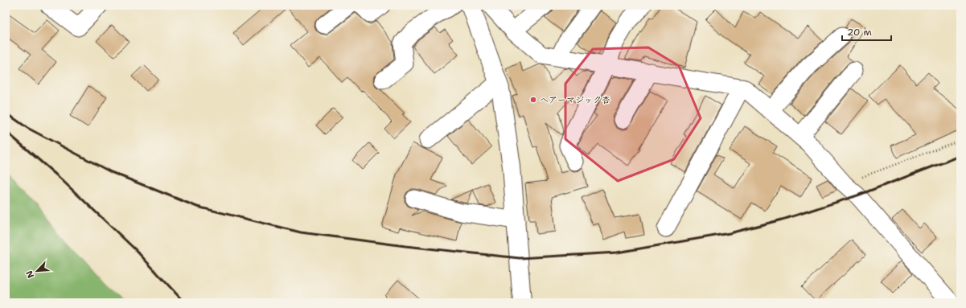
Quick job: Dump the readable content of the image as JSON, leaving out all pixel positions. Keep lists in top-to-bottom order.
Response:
{
  "places": ["ヘアーマジック杏"],
  "scale_bar": "20 m",
  "north": "bottom left"
}
